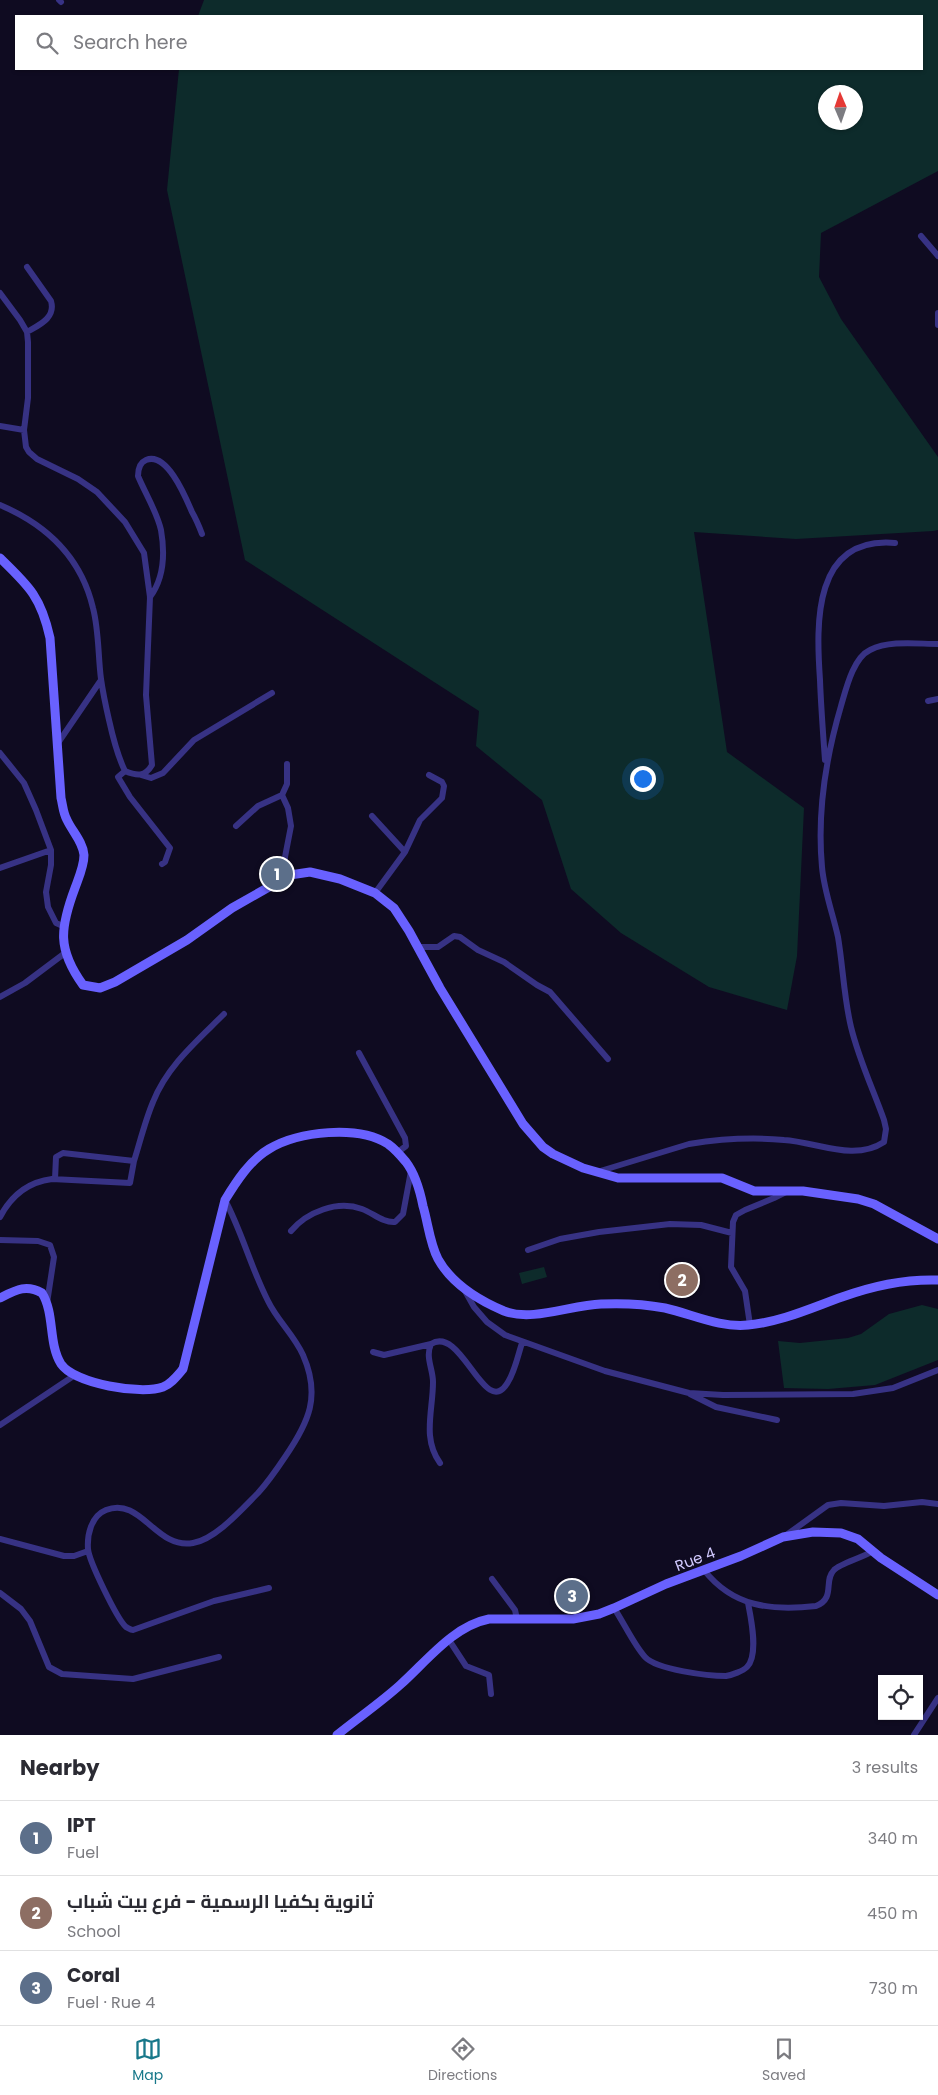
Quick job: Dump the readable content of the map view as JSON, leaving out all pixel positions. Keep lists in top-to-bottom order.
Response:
{
  "streets": {
    "street": ["Rue 4"]
  },
  "north": "top",
  "page": {
    "search": "Search here",
    "pins": ["1", "2", "3"],
    "heading": ["Nearby", "3 results"],
    "list": [
      {
        "mark": "1",
        "name": "IPT",
        "note": "Fuel",
        "value": "340 m"
      },
      {
        "mark": "2",
        "name": "ثانوية بكفيا الرسمية - فرع بيت شباب",
        "note": "School",
        "value": "450 m"
      },
      {
        "mark": "3",
        "name": "Coral",
        "note": "Fuel · Rue 4",
        "value": "730 m"
      }
    ],
    "nav": ["Map", "Directions", "Saved"]
  }
}
